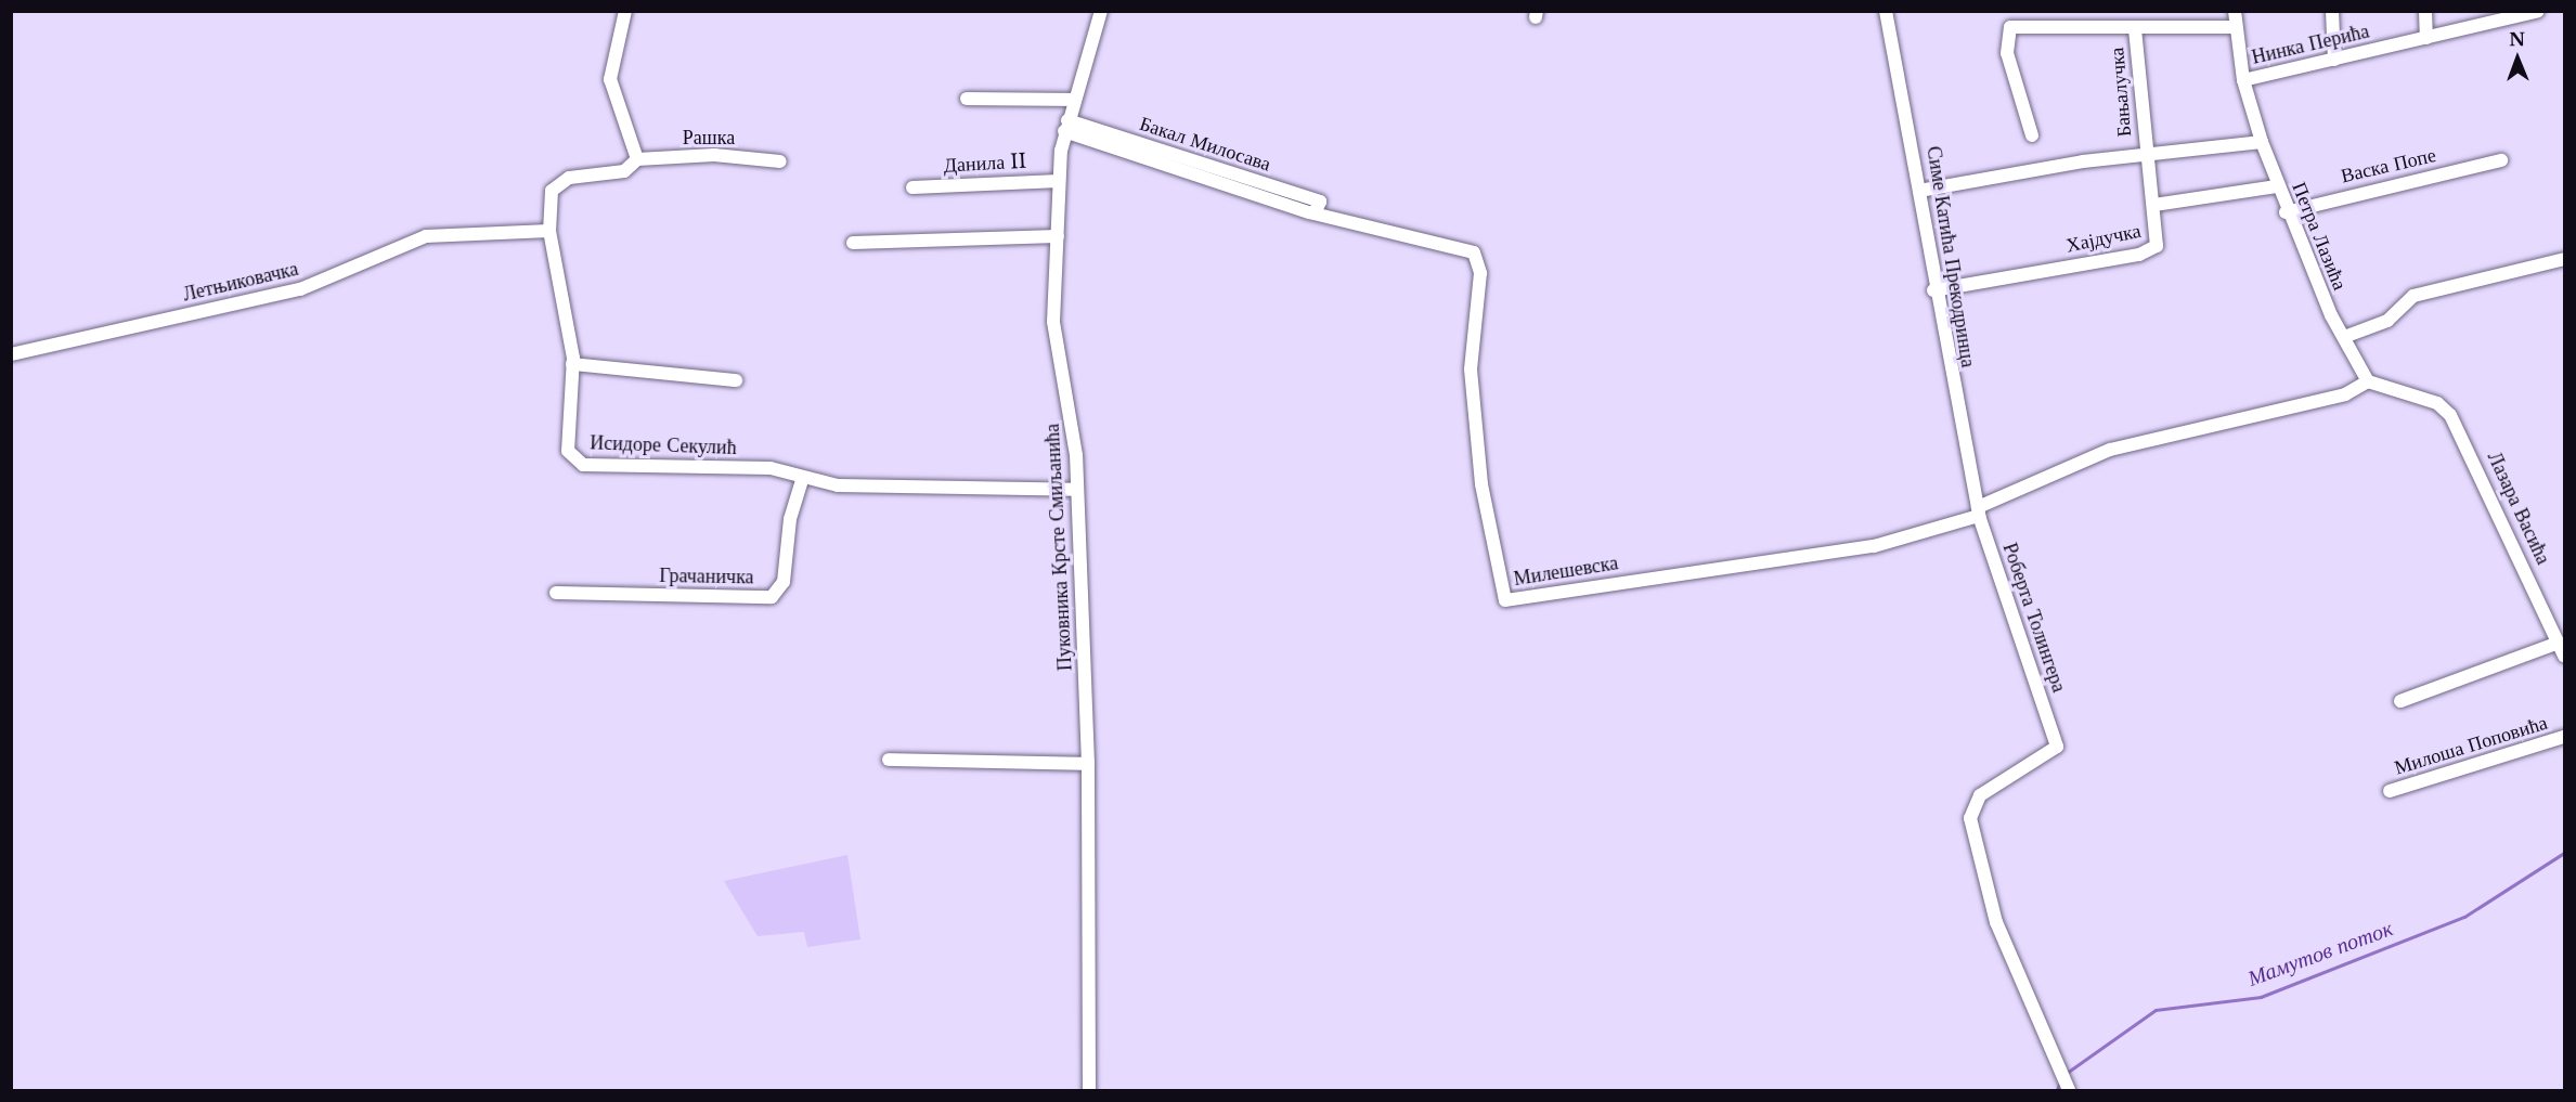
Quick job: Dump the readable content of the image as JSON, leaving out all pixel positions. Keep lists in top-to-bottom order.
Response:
{
  "streets": {
    "street": [
      "Нинка Перића",
      "Бањалучка",
      "Рашка",
      "Бакал Милосава",
      "Данила II",
      "Васка Попе",
      "Петра Лазића",
      "Хајдучка",
      "Симе Катића Прекодринца",
      "Летњиковачка",
      "Исидоре Секулић",
      "Лазара Васића",
      "Пуковника Крсте Смиљанића",
      "Милешевска",
      "Грачаничка",
      "Роберта Толингера",
      "Милоша Поповића"
    ]
  },
  "crossings": [
    ["Нинка Перића", "Петра Лазића"],
    ["Бањалучка", "Хајдучка"],
    ["Рашка", "Исидоре Секулић"],
    ["Бакал Милосава", "Пуковника Крсте Смиљанића"],
    ["Бакал Милосава", "Милешевска"],
    ["Данила II", "Пуковника Крсте Смиљанића"],
    ["Васка Попе", "Петра Лазића"],
    ["Петра Лазића", "Хајдучка"],
    ["Петра Лазића", "Лазара Васића"],
    ["Хајдучка", "Симе Катића Прекодринца"],
    ["Симе Катића Прекодринца", "Милешевска"],
    ["Симе Катића Прекодринца", "Роберта Толингера"],
    ["Летњиковачка", "Исидоре Секулић"],
    ["Исидоре Секулић", "Пуковника Крсте Смиљанића"],
    ["Исидоре Секулић", "Грачаничка"],
    ["Милешевска", "Роберта Толингера"]
  ],
  "water": ["Мамутов поток"],
  "north": "top"
}
